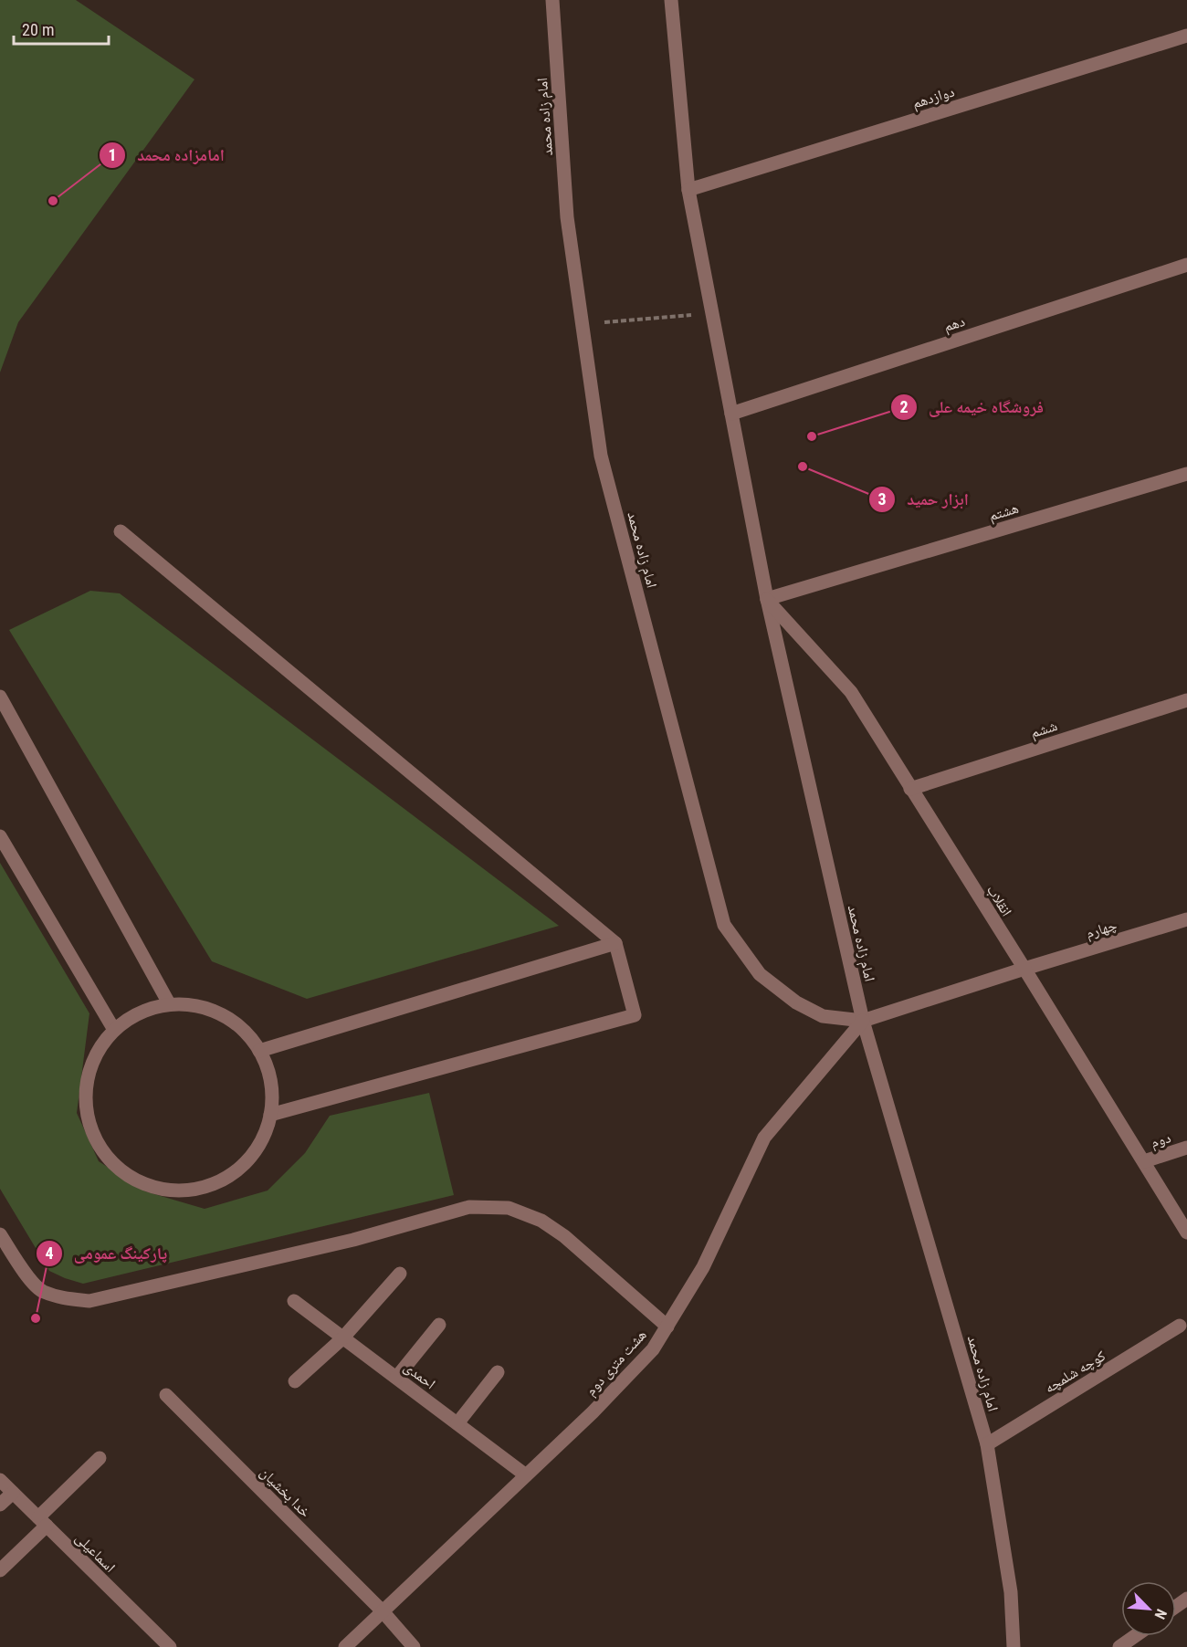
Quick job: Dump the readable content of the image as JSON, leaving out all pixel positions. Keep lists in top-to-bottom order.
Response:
{
  "streets": {
    "street": [
      "دوازدهم",
      "امام زاده محمد",
      "دهم",
      "هشتم",
      "ششم",
      "انقلاب",
      "چهارم",
      "دوم",
      "هشت متری دوم",
      "کوچه شلمچه",
      "احمدی",
      "خدا بخشیان",
      "اسماعیلی"
    ]
  },
  "crossings": [
    ["دوازدهم", "امام زاده محمد"],
    ["امام زاده محمد", "دهم"],
    ["امام زاده محمد", "هشتم"],
    ["امام زاده محمد", "انقلاب"],
    ["امام زاده محمد", "چهارم"],
    ["امام زاده محمد", "هشت متری دوم"],
    ["امام زاده محمد", "کوچه شلمچه"],
    ["هشتم", "انقلاب"],
    ["ششم", "انقلاب"],
    ["انقلاب", "چهارم"],
    ["انقلاب", "دوم"],
    ["چهارم", "هشت متری دوم"],
    ["هشت متری دوم", "احمدی"],
    ["هشت متری دوم", "خدا بخشیان"]
  ],
  "places": [
    "امامزاده محمد",
    "فروشگاه خیمه علی",
    "ابزار حمید",
    "پارکینگ عمومی"
  ],
  "scale_bar": "20 m",
  "north": "bottom right"
}
